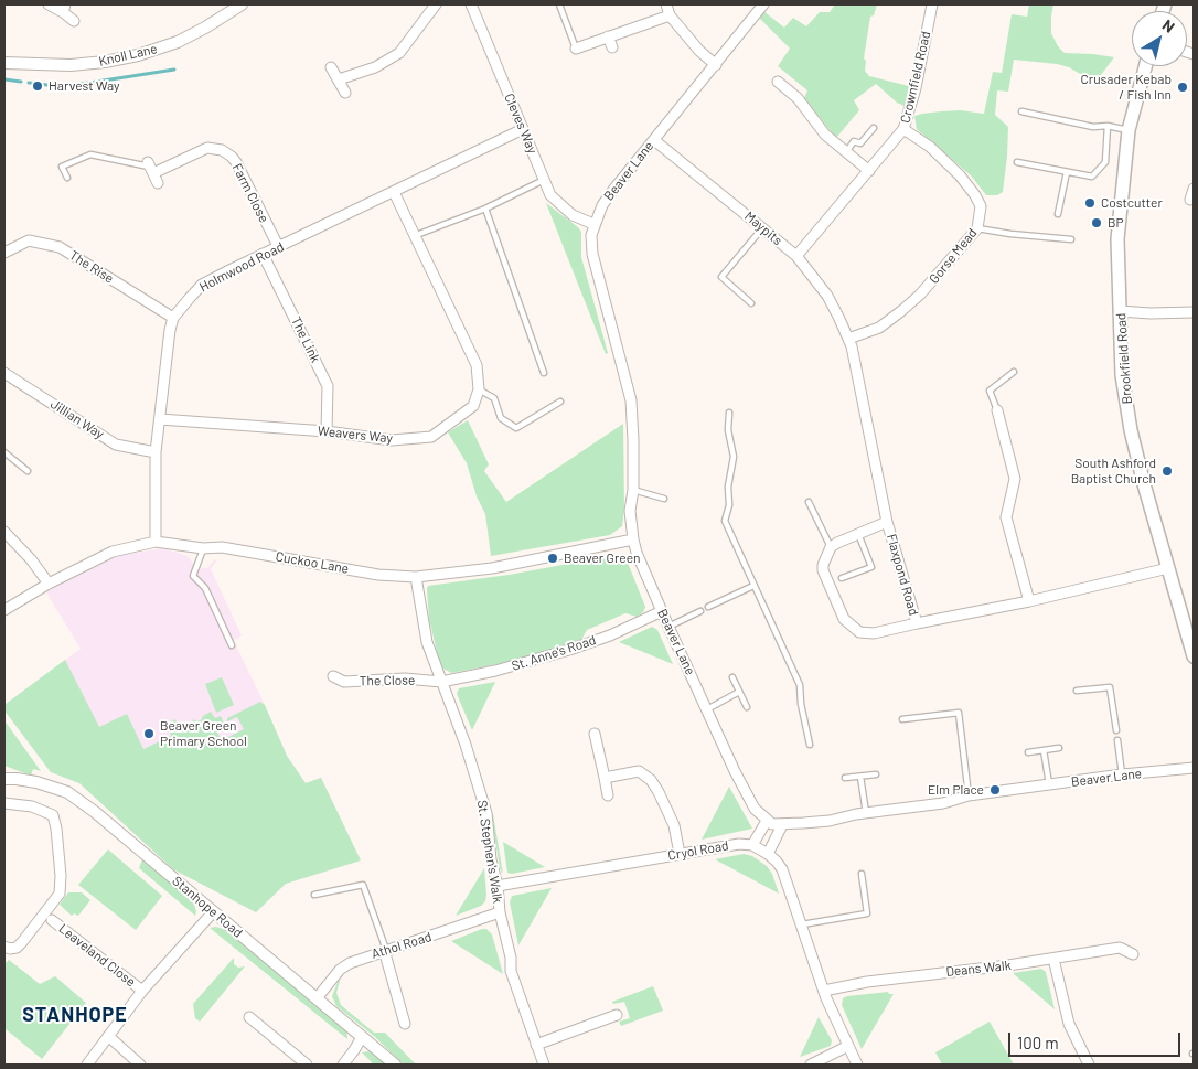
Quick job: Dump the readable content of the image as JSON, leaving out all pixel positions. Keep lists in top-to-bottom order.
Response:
{
  "streets": {
    "main road": ["Brookfield Road"],
    "street": [
      "Knoll Lane",
      "Crownfield Road",
      "Cleves Way",
      "Beaver Lane",
      "Farm Close",
      "Maypits",
      "Gorse Mead",
      "The Rise",
      "Holmwood Road",
      "The Link",
      "Jillian Way",
      "Weavers Way",
      "Cuckoo Lane",
      "Flaxpond Road",
      "St. Anne's Road",
      "The Close",
      "Cryol Road",
      "St. Stephen's Walk",
      "Stanhope Road",
      "Athol Road",
      "Leaveland Close",
      "Deans Walk"
    ]
  },
  "crossings": [
    ["Crownfield Road", "Maypits"],
    ["Crownfield Road", "Gorse Mead"],
    ["Cleves Way", "Beaver Lane"],
    ["Cleves Way", "Holmwood Road"],
    ["Beaver Lane", "Maypits"],
    ["Beaver Lane", "Cuckoo Lane"],
    ["Beaver Lane", "St. Anne's Road"],
    ["Farm Close", "Holmwood Road"],
    ["Maypits", "Gorse Mead"],
    ["Maypits", "Flaxpond Road"],
    ["Gorse Mead", "Flaxpond Road"],
    ["The Rise", "Holmwood Road"],
    ["Holmwood Road", "The Link"],
    ["Holmwood Road", "Jillian Way"],
    ["Holmwood Road", "Weavers Way"],
    ["Holmwood Road", "Cuckoo Lane"],
    ["The Link", "Weavers Way"],
    ["Brookfield Road", "Flaxpond Road"],
    ["Cuckoo Lane", "St. Stephen's Walk"],
    ["St. Anne's Road", "The Close"],
    ["St. Anne's Road", "St. Stephen's Walk"],
    ["The Close", "St. Stephen's Walk"],
    ["Cryol Road", "St. Stephen's Walk"],
    ["St. Stephen's Walk", "Athol Road"],
    ["Stanhope Road", "Athol Road"],
    ["Stanhope Road", "Leaveland Close"]
  ],
  "districts": ["STANHOPE"],
  "places": [
    "Harvest Way",
    "Crusader Kebab / Fish Inn",
    "Costcutter",
    "BP",
    "South Ashford Baptist Church",
    "Beaver Green",
    "Beaver Green Primary School",
    "Elm Place"
  ],
  "scale_bar": "100 m",
  "north": "top right"
}
